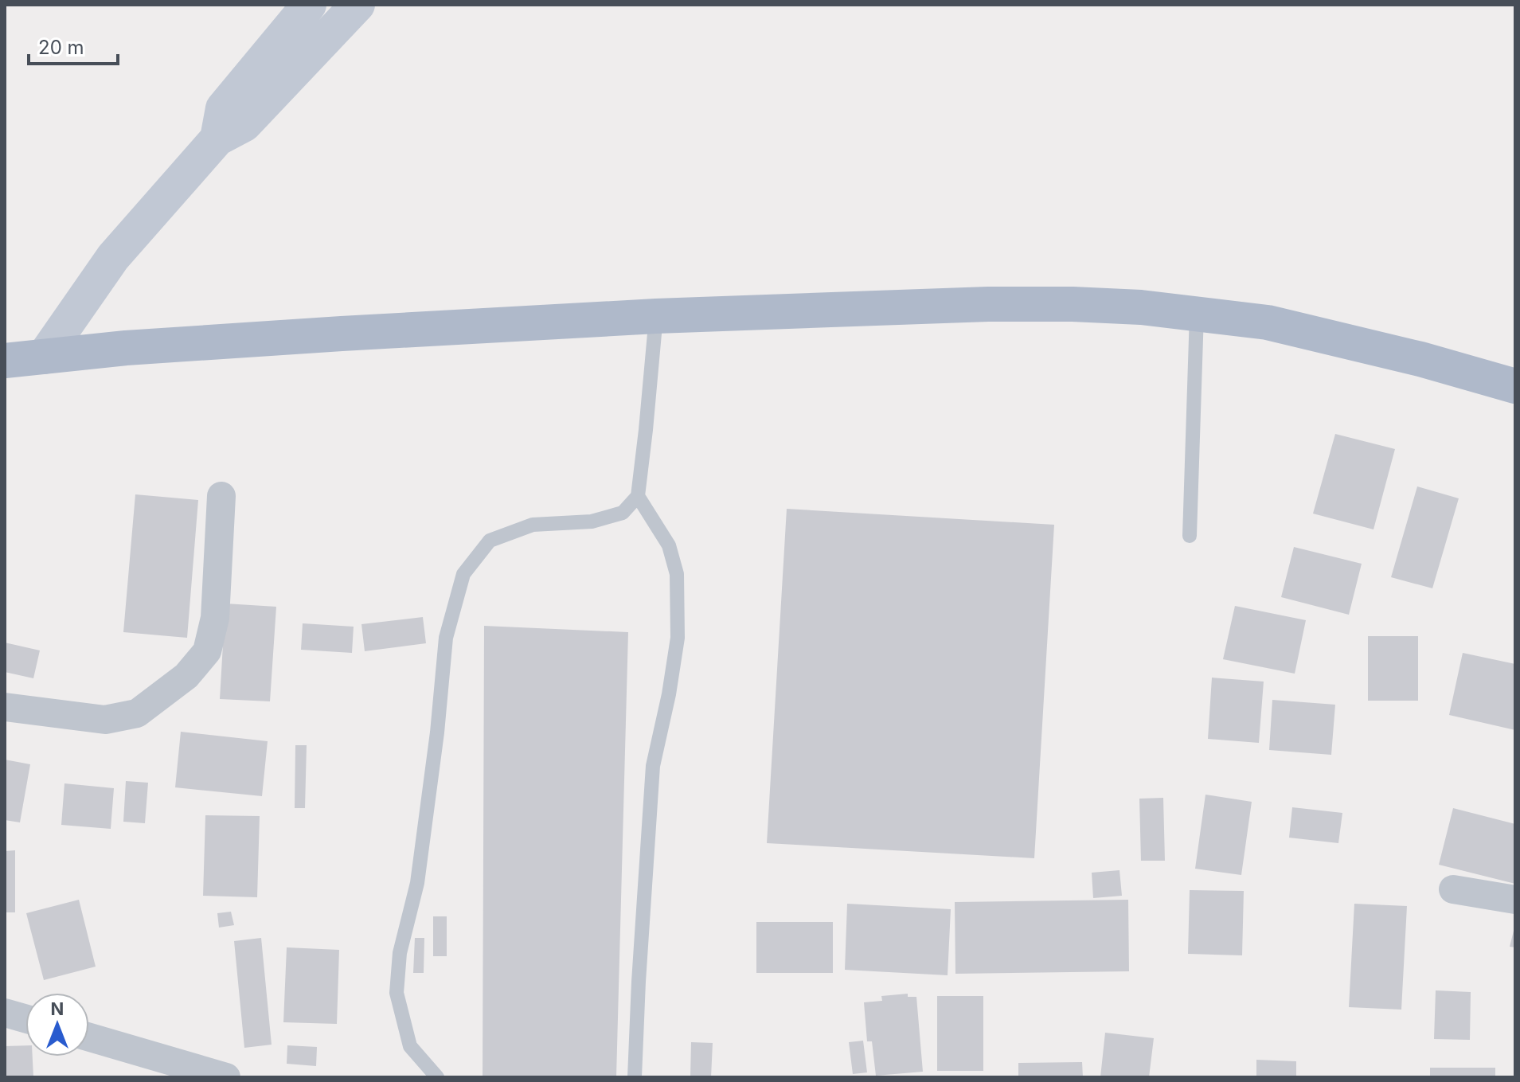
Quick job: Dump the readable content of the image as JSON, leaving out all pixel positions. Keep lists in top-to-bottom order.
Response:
{
  "scale_bar": "20 m",
  "north": "top"
}
